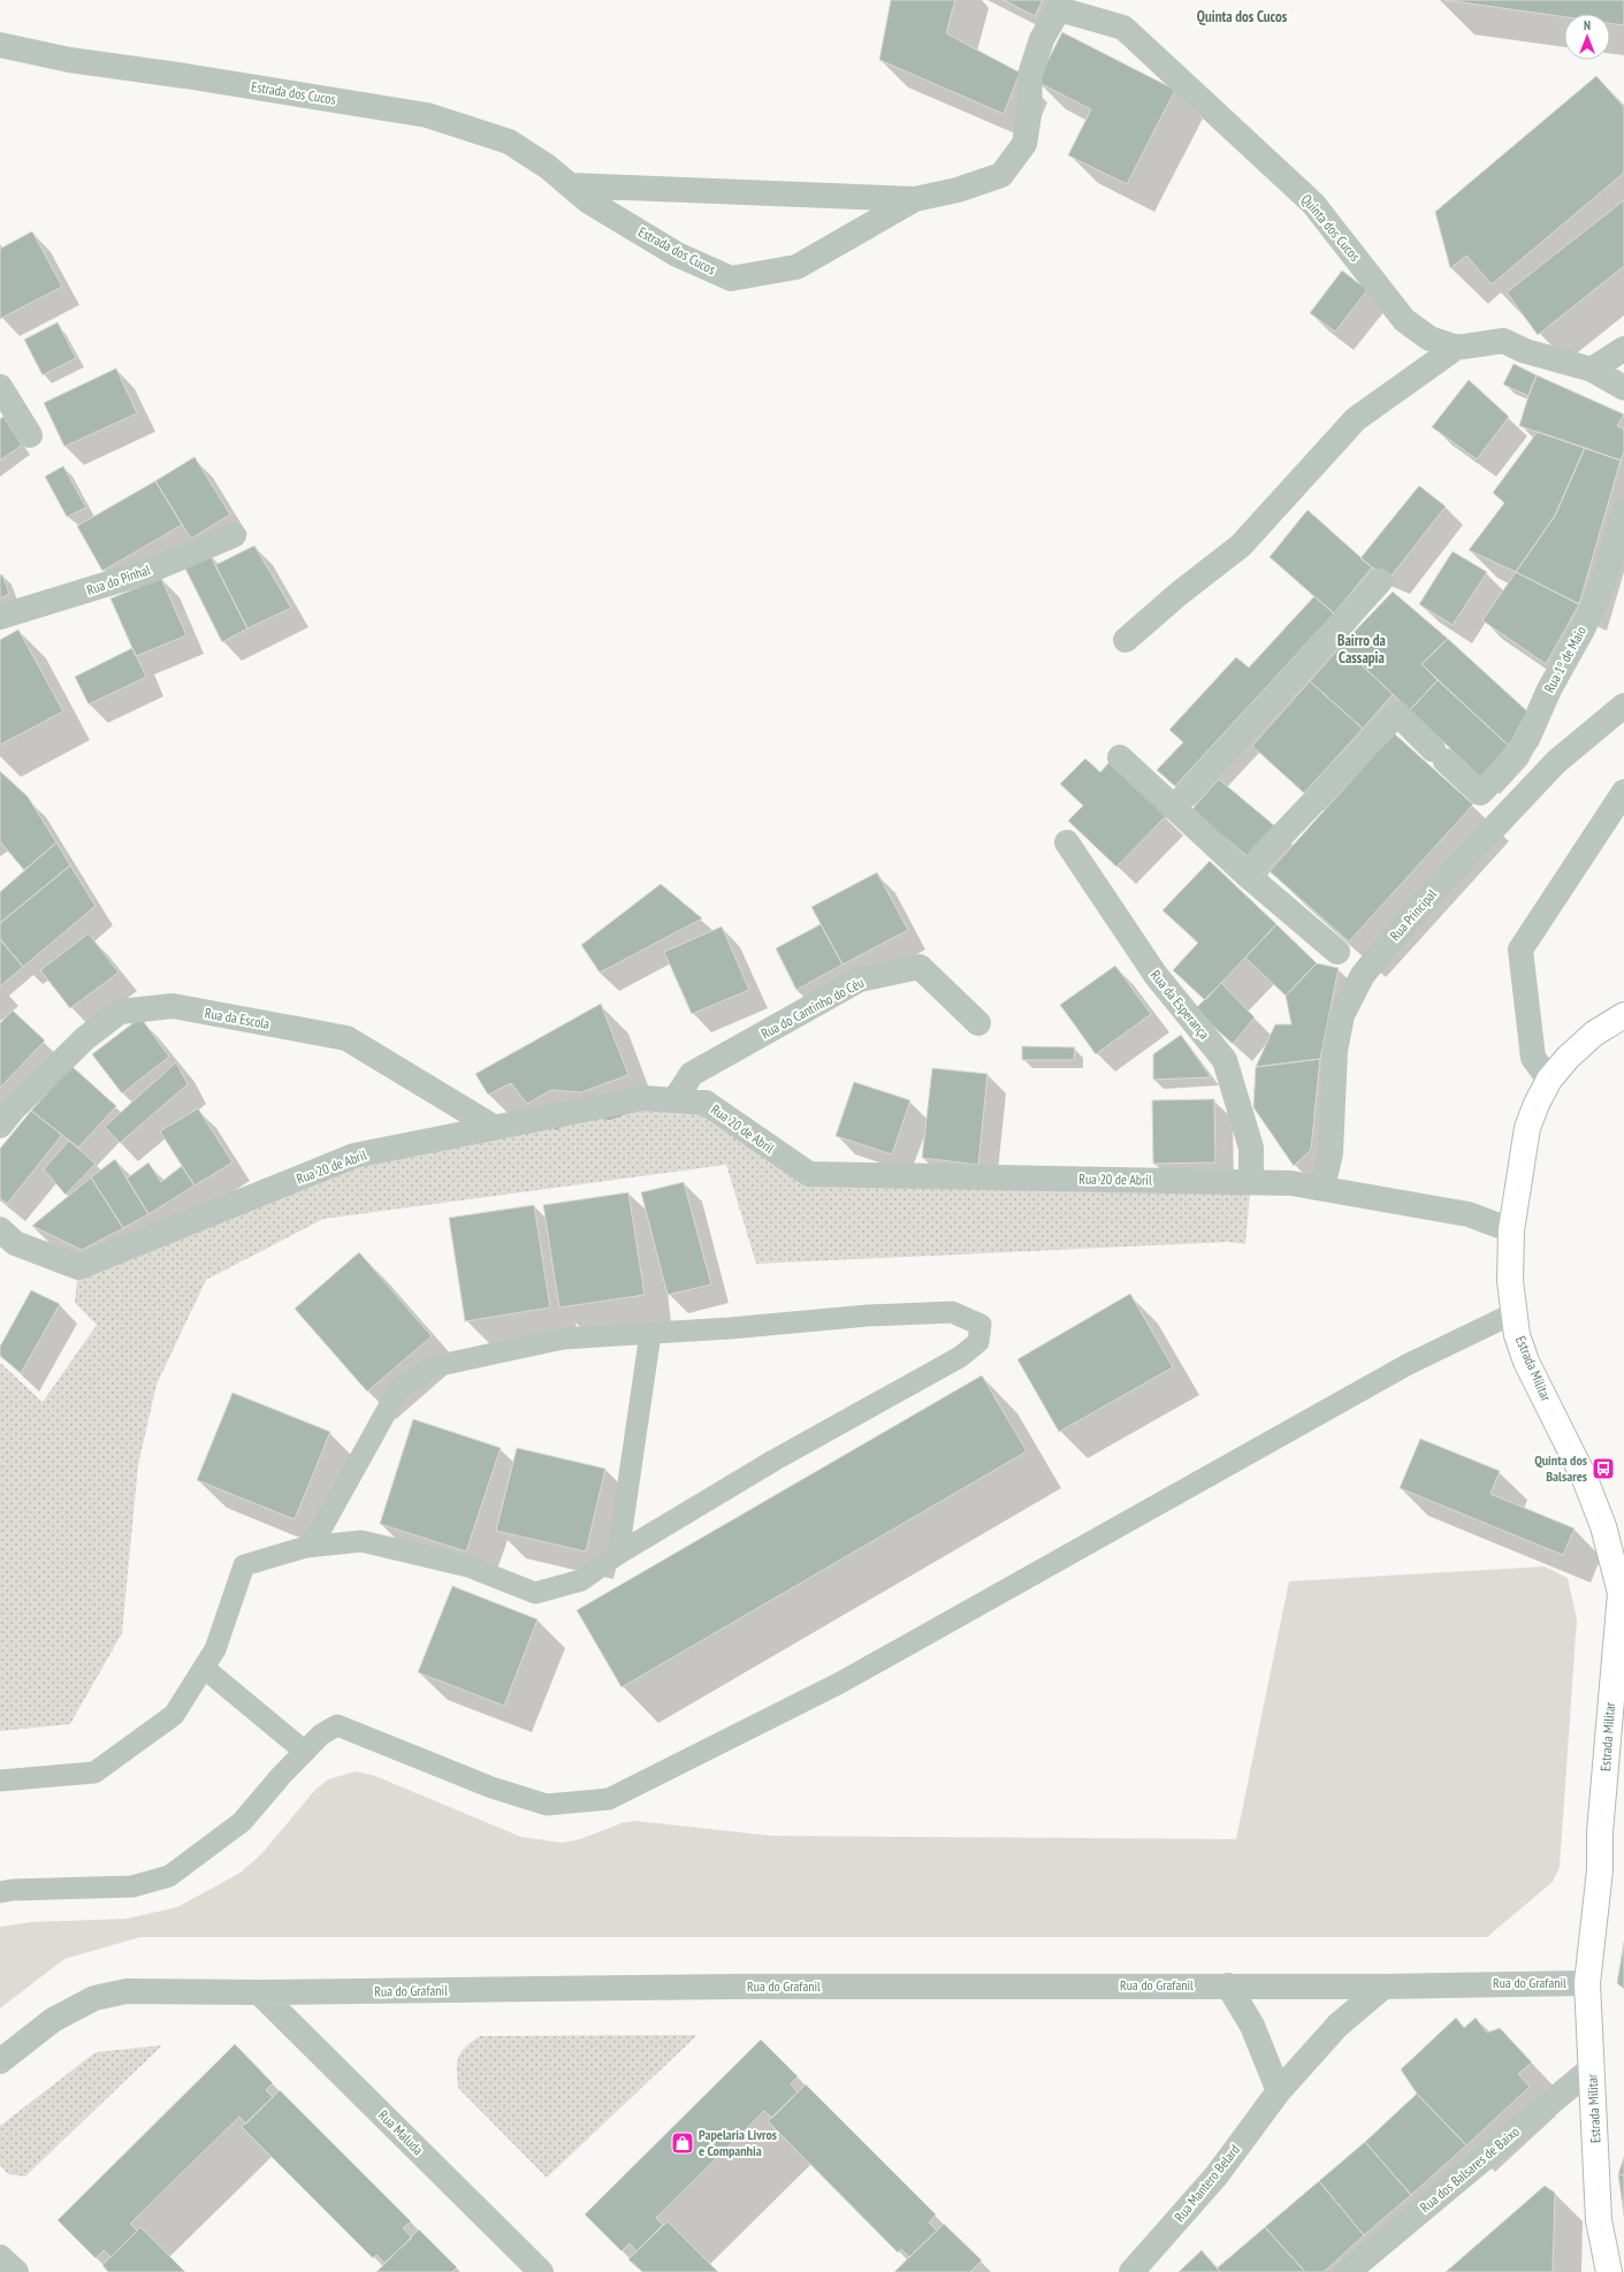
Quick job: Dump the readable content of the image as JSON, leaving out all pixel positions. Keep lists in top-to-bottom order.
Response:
{
  "streets": {
    "street": [
      "Estrada dos Cucos",
      "Quinta dos Cucos",
      "Rua do Pinhal",
      "Rua 1º de Maio",
      "Rua Principal",
      "Rua da Esperança",
      "Rua do Cantinho do Céu",
      "Rua da Escola",
      "Rua 20 de Abril",
      "Estrada Militar",
      "Rua do Grafanil",
      "Rua Maluda",
      "Rua dos Balsares de Baixo",
      "Rua Mantero Belard"
    ]
  },
  "crossings": [
    ["Estrada dos Cucos", "Quinta dos Cucos"],
    ["Rua Principal", "Rua 20 de Abril"],
    ["Rua da Esperança", "Rua 20 de Abril"],
    ["Rua do Cantinho do Céu", "Rua 20 de Abril"],
    ["Rua da Escola", "Rua 20 de Abril"],
    ["Rua 20 de Abril", "Estrada Militar"],
    ["Estrada Militar", "Rua do Grafanil"],
    ["Estrada Militar", "Rua dos Balsares de Baixo"],
    ["Rua do Grafanil", "Rua Maluda"],
    ["Rua do Grafanil", "Rua Mantero Belard"]
  ],
  "districts": ["Quinta dos Cucos", "Bairro da Cassapia"],
  "places": {
    "bus stop": ["Quinta dos Balsares"],
    "shop": ["Papelaria Livros e Companhia"]
  },
  "north": "top"
}
